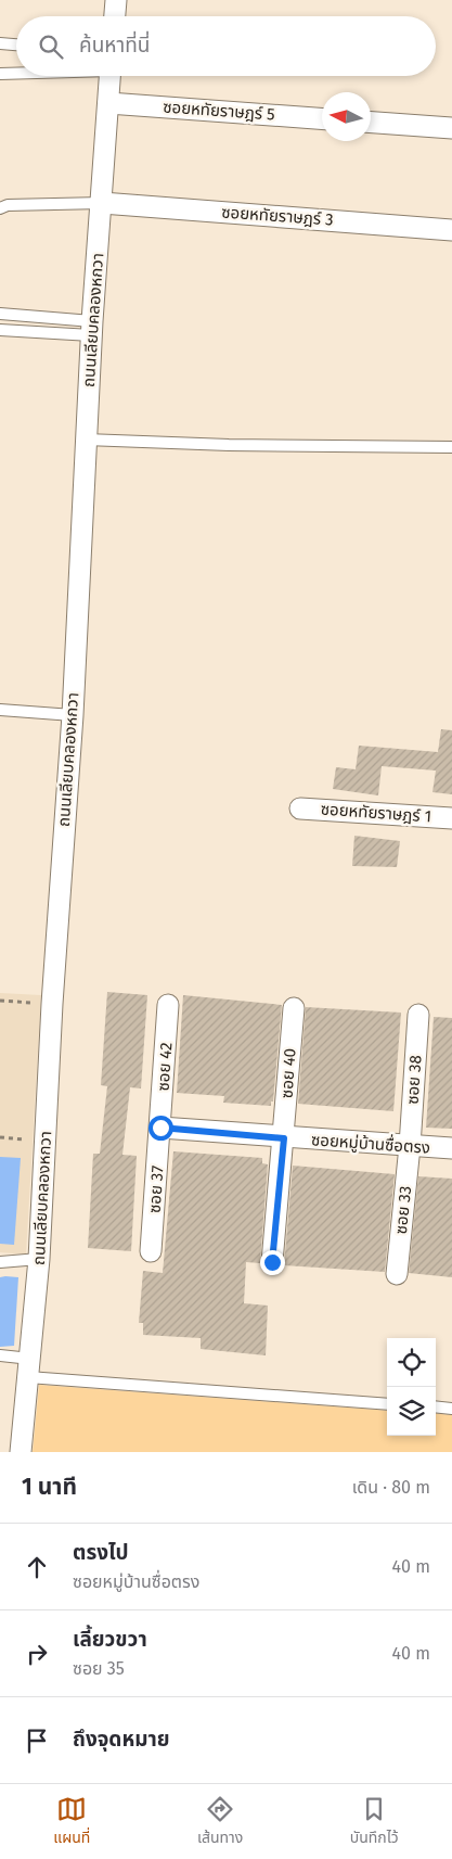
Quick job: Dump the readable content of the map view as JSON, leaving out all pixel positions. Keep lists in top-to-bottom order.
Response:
{
  "streets": {
    "street": [
      "ซอยหทัยราษฎร์ 5",
      "ซอยหทัยราษฎร์ 3",
      "ถนนเลียบคลองหกวา",
      "ซอยหทัยราษฎร์ 1",
      "ซอย 42",
      "ซอย 40",
      "ซอย 38",
      "ซอยหมู่บ้านซื่อตรง",
      "ซอย 37",
      "ซอย 33"
    ]
  },
  "crossings": [
    ["ซอยหทัยราษฎร์ 5", "ถนนเลียบคลองหกวา"],
    ["ซอยหทัยราษฎร์ 3", "ถนนเลียบคลองหกวา"],
    ["ซอย 42", "ซอยหมู่บ้านซื่อตรง"],
    ["ซอย 42", "ซอย 37"],
    ["ซอย 40", "ซอยหมู่บ้านซื่อตรง"],
    ["ซอย 38", "ซอยหมู่บ้านซื่อตรง"],
    ["ซอย 38", "ซอย 33"],
    ["ซอยหมู่บ้านซื่อตรง", "ซอย 37"],
    ["ซอยหมู่บ้านซื่อตรง", "ซอย 33"]
  ],
  "north": "left",
  "page": {
    "search": "ค้นหาที่นี่",
    "heading": ["1 นาที", "เดิน · 80 m"],
    "list": [
      ["ตรงไป", "ซอยหมู่บ้านซื่อตรง", "40 m"],
      ["เลี้ยวขวา", "ซอย 35", "40 m"],
      "ถึงจุดหมาย"
    ],
    "nav": ["แผนที่", "เส้นทาง", "บันทึกไว้"]
  }
}
